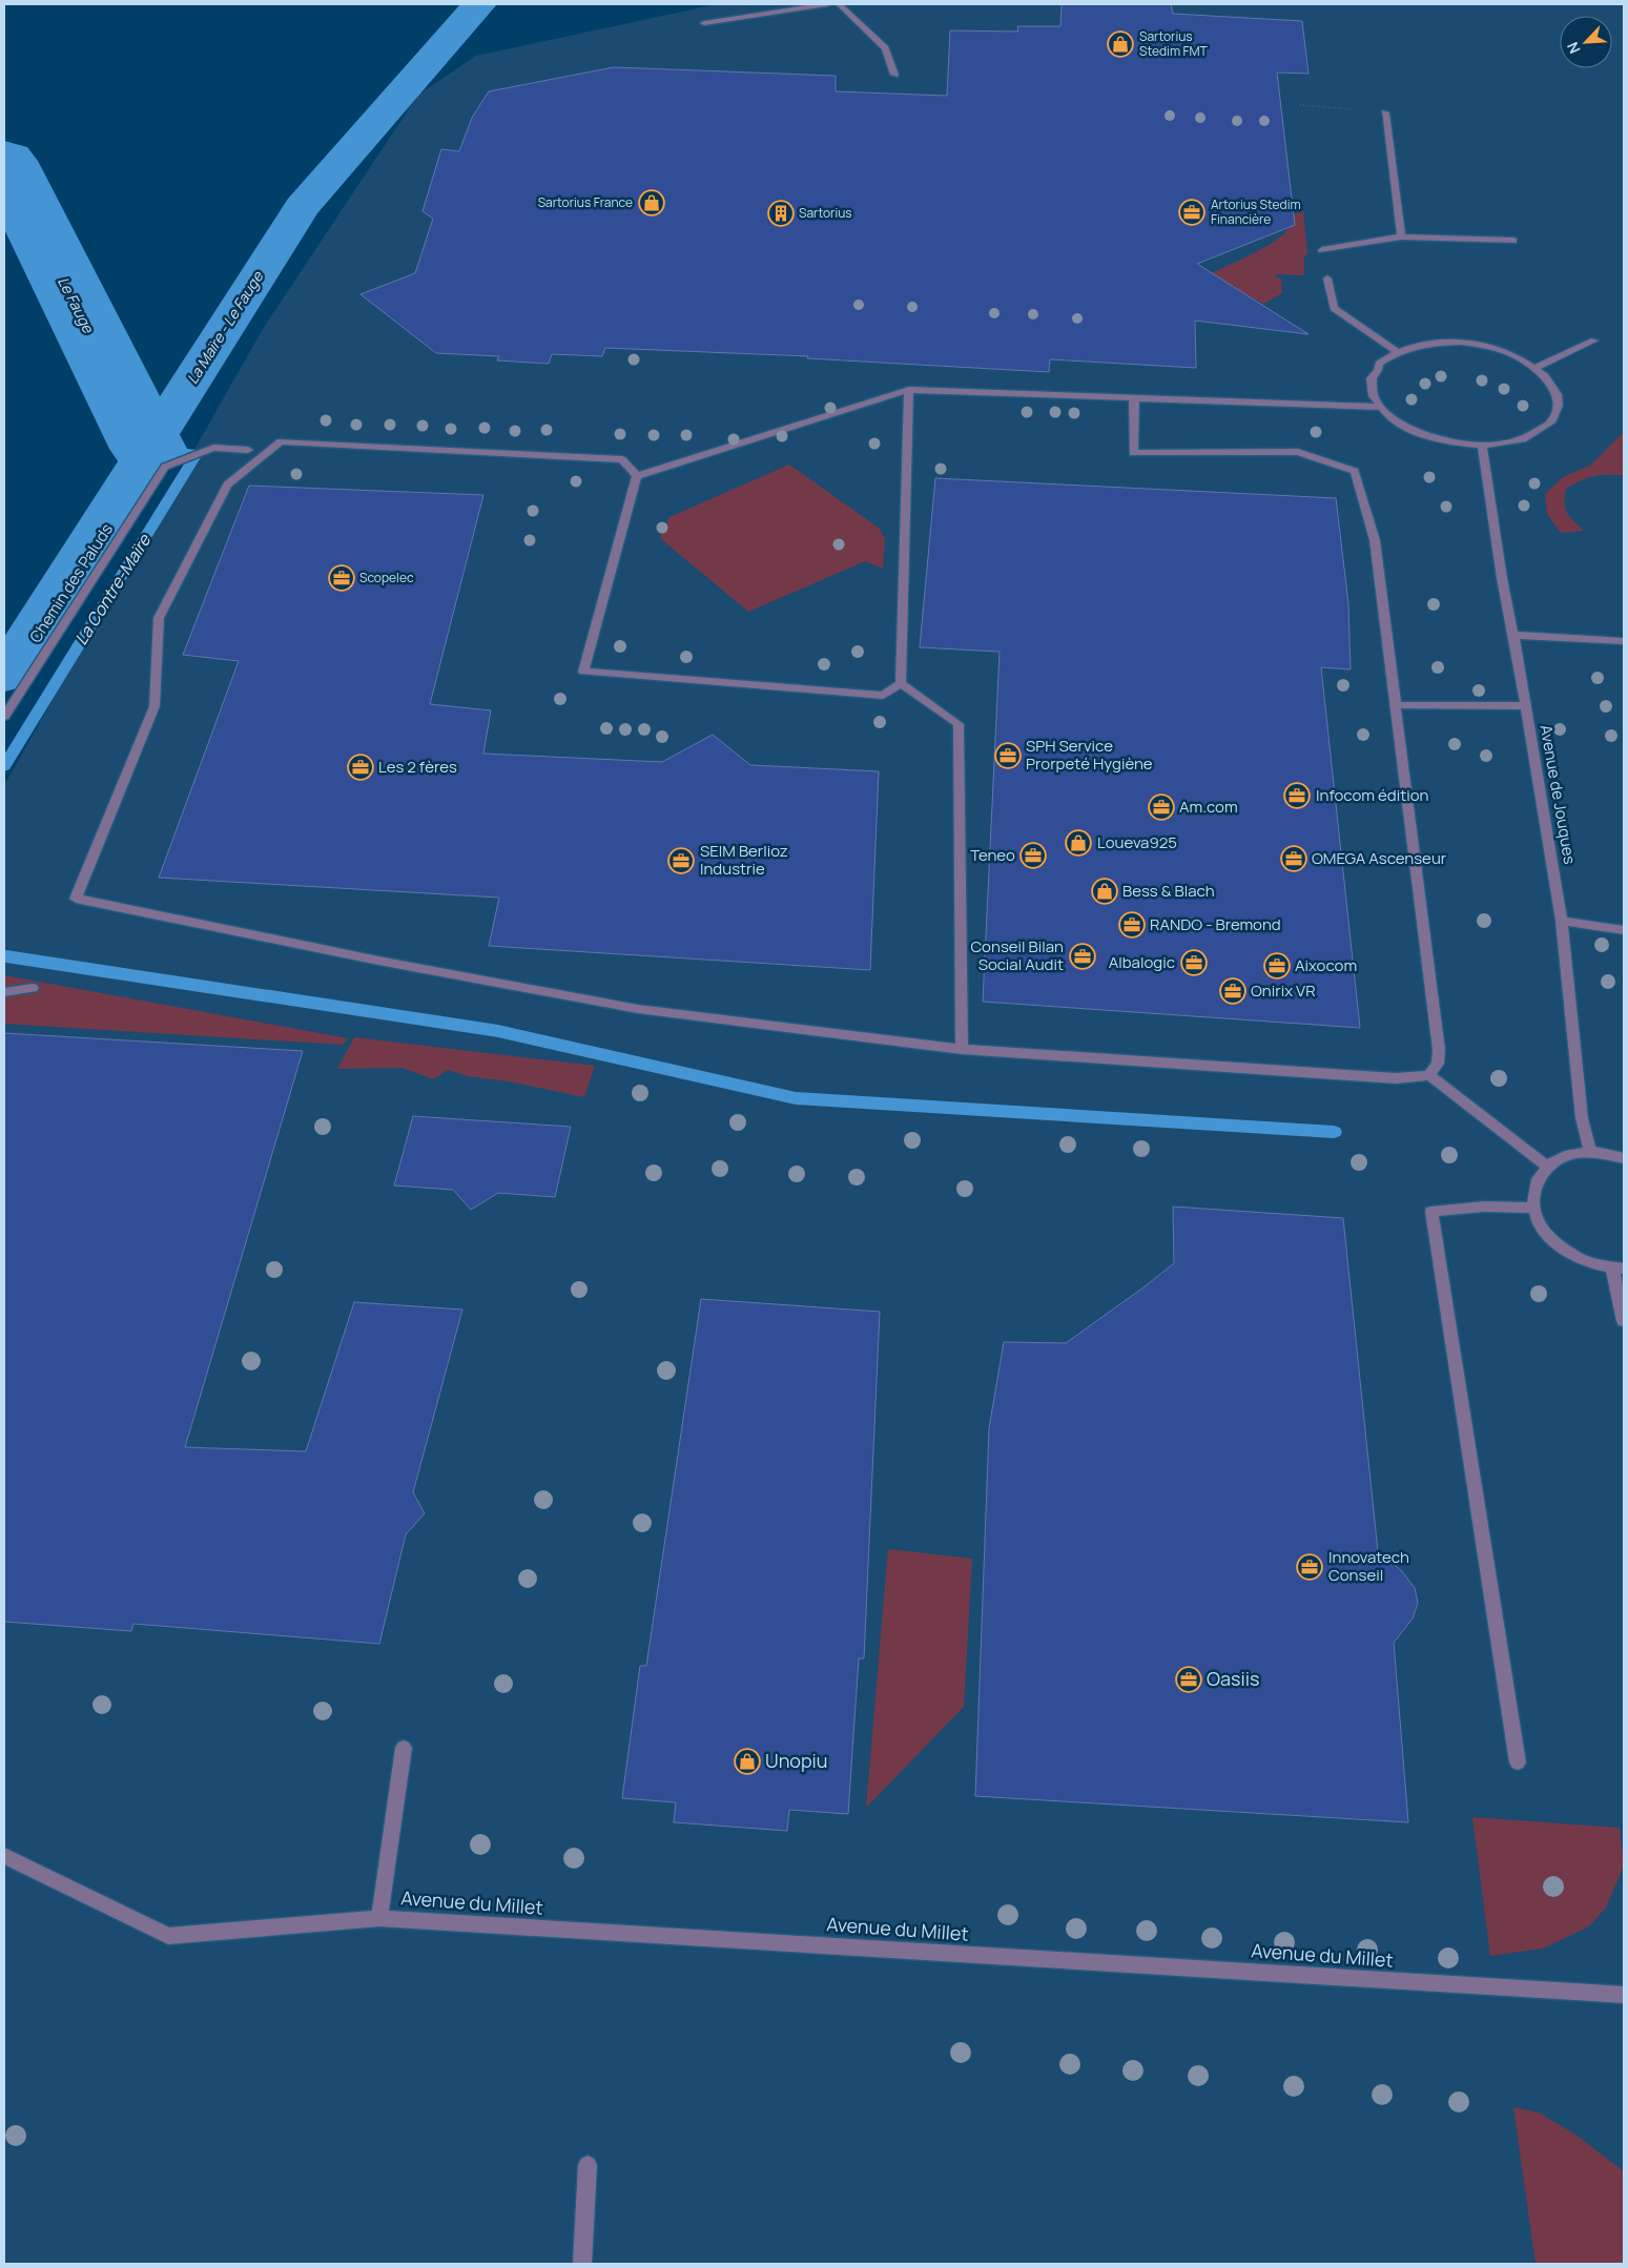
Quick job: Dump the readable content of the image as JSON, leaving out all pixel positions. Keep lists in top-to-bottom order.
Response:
{
  "streets": {
    "street": ["Chemin des Paluds", "Avenue de Jouques", "Avenue du Millet"]
  },
  "water": ["Le Fauge", "La Maïre - Le Fauge", "La Contre-Maïre"],
  "places": {
    "shop": [
      "Sartorius Stedim FMT",
      "Sartorius France",
      "Loueva925",
      "Bess & Blach",
      "Unopiu"
    ],
    "office": [
      "Artorius Stedim Financière",
      "Scopelec",
      "SPH Service Prorpeté Hygiène",
      "Les 2 fères",
      "Infocom édition",
      "Am.com",
      "Teneo",
      "OMEGA Ascenseur",
      "SEIM Berlioz Industrie",
      "RANDO - Bremond",
      "Conseil Bilan Social Audit",
      "Albalogic",
      "Aixocom",
      "Onirix VR",
      "Innovatech Conseil",
      "Oasiis"
    ],
    "building": ["Sartorius"]
  },
  "north": "bottom left"
}
